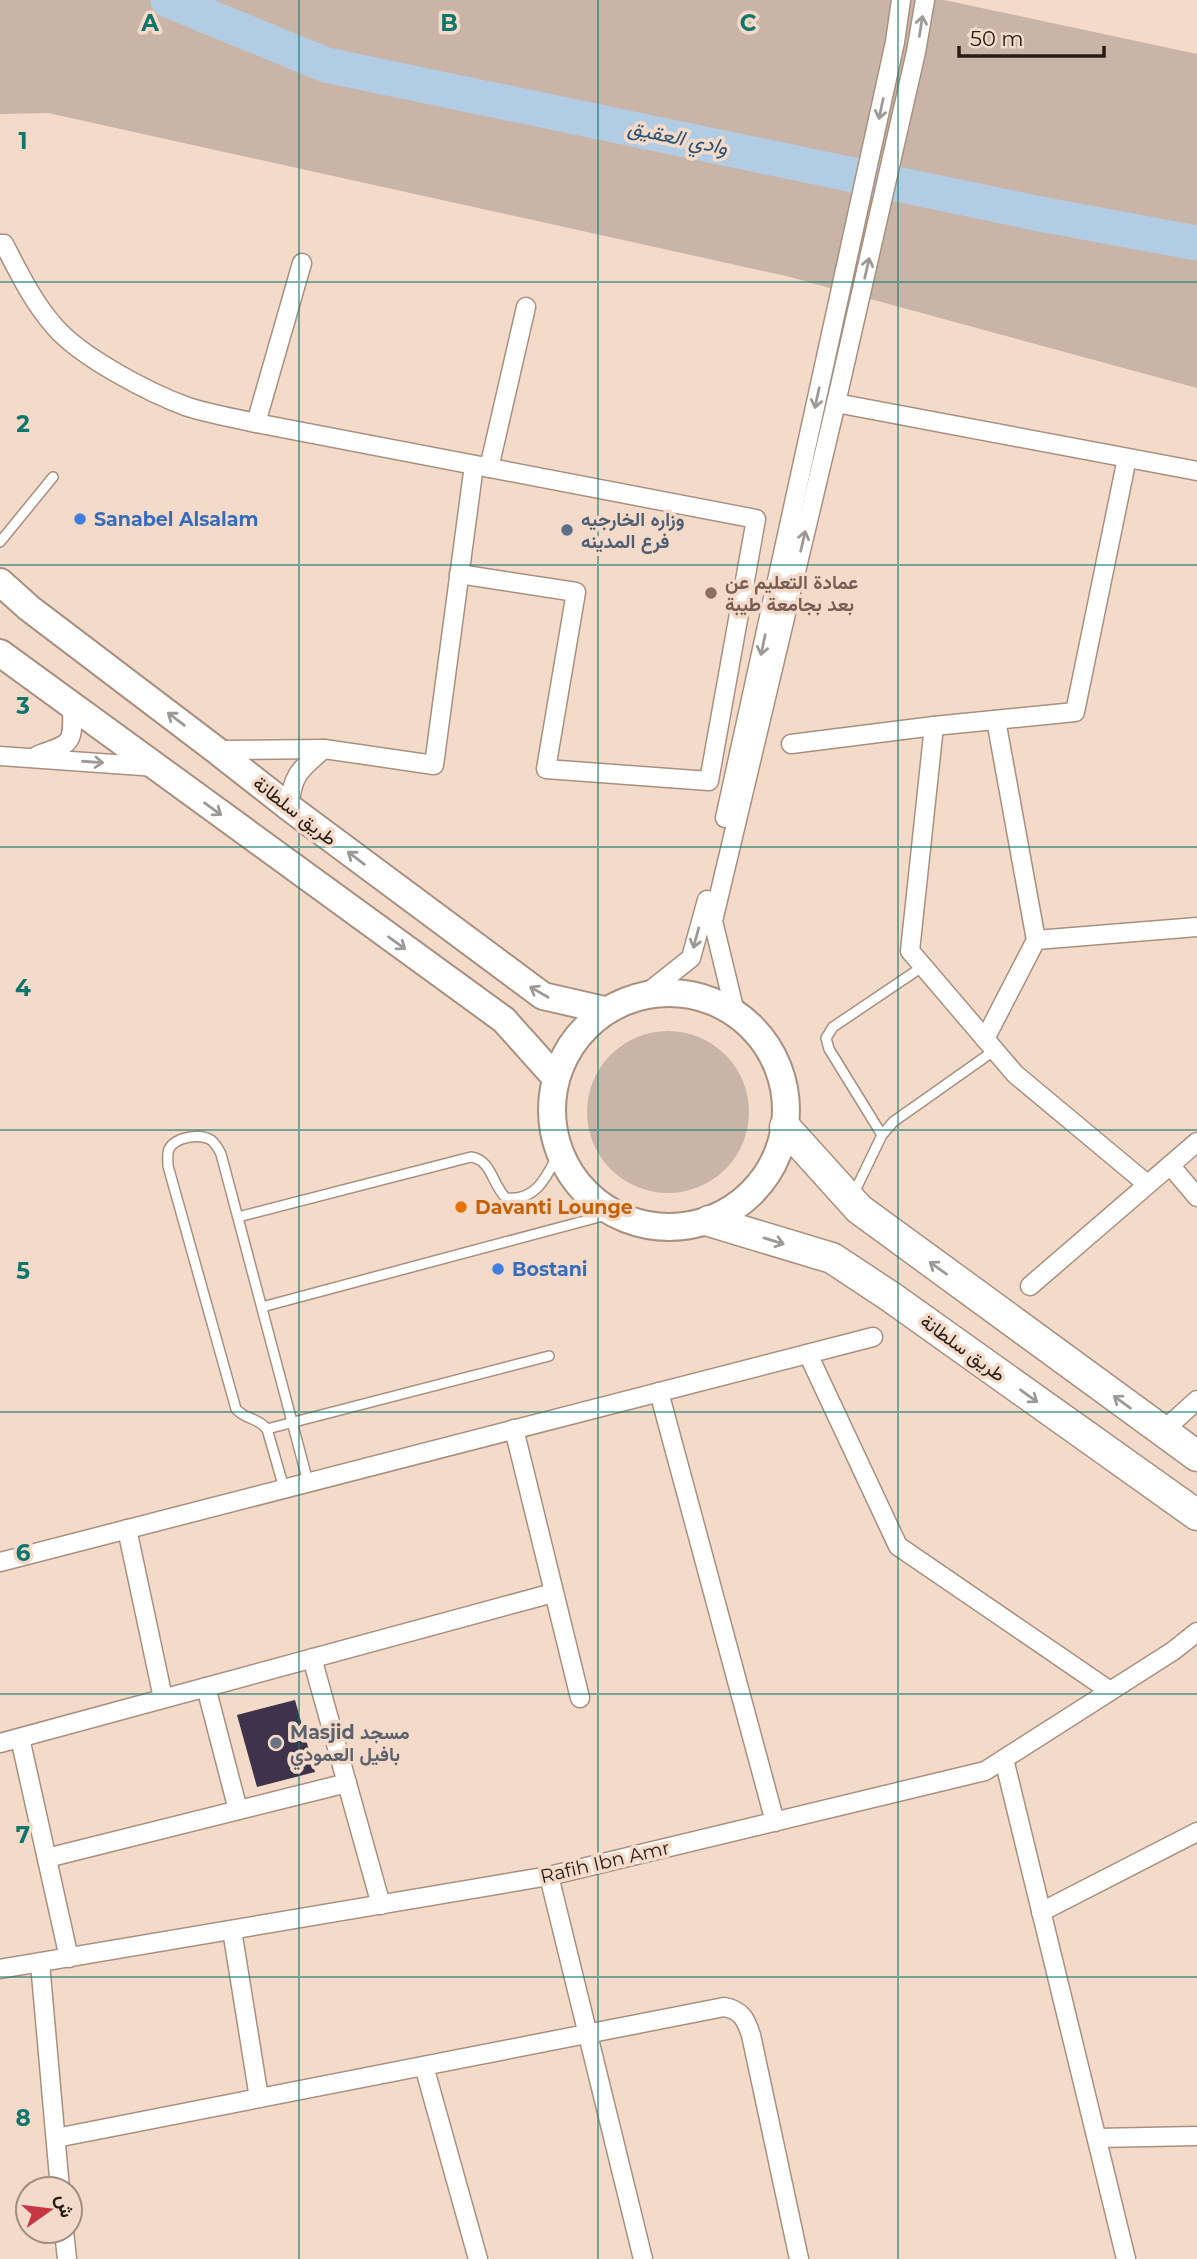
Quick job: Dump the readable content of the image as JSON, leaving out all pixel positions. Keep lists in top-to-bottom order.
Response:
{
  "streets": {
    "main road": ["طريق سلطانة"],
    "street": ["Rafih Ibn Amr"]
  },
  "water": ["وادي العقيق"],
  "places": [
    "Sanabel Alsalam",
    "وزاره الخارجيه فرع المدينه",
    "عمادة التعليم عن بعد بجامعة طيبة",
    "Davanti Lounge",
    "Bostani",
    "Masjid مسجد بافيل العمودي"
  ],
  "scale_bar": "50 m",
  "north": "right",
  "grid": {
    "columns": ["A", "B", "C"],
    "rows": [
      "1",
      "2",
      "3",
      "4",
      "5",
      "6",
      "7",
      "8"
    ]
  }
}
